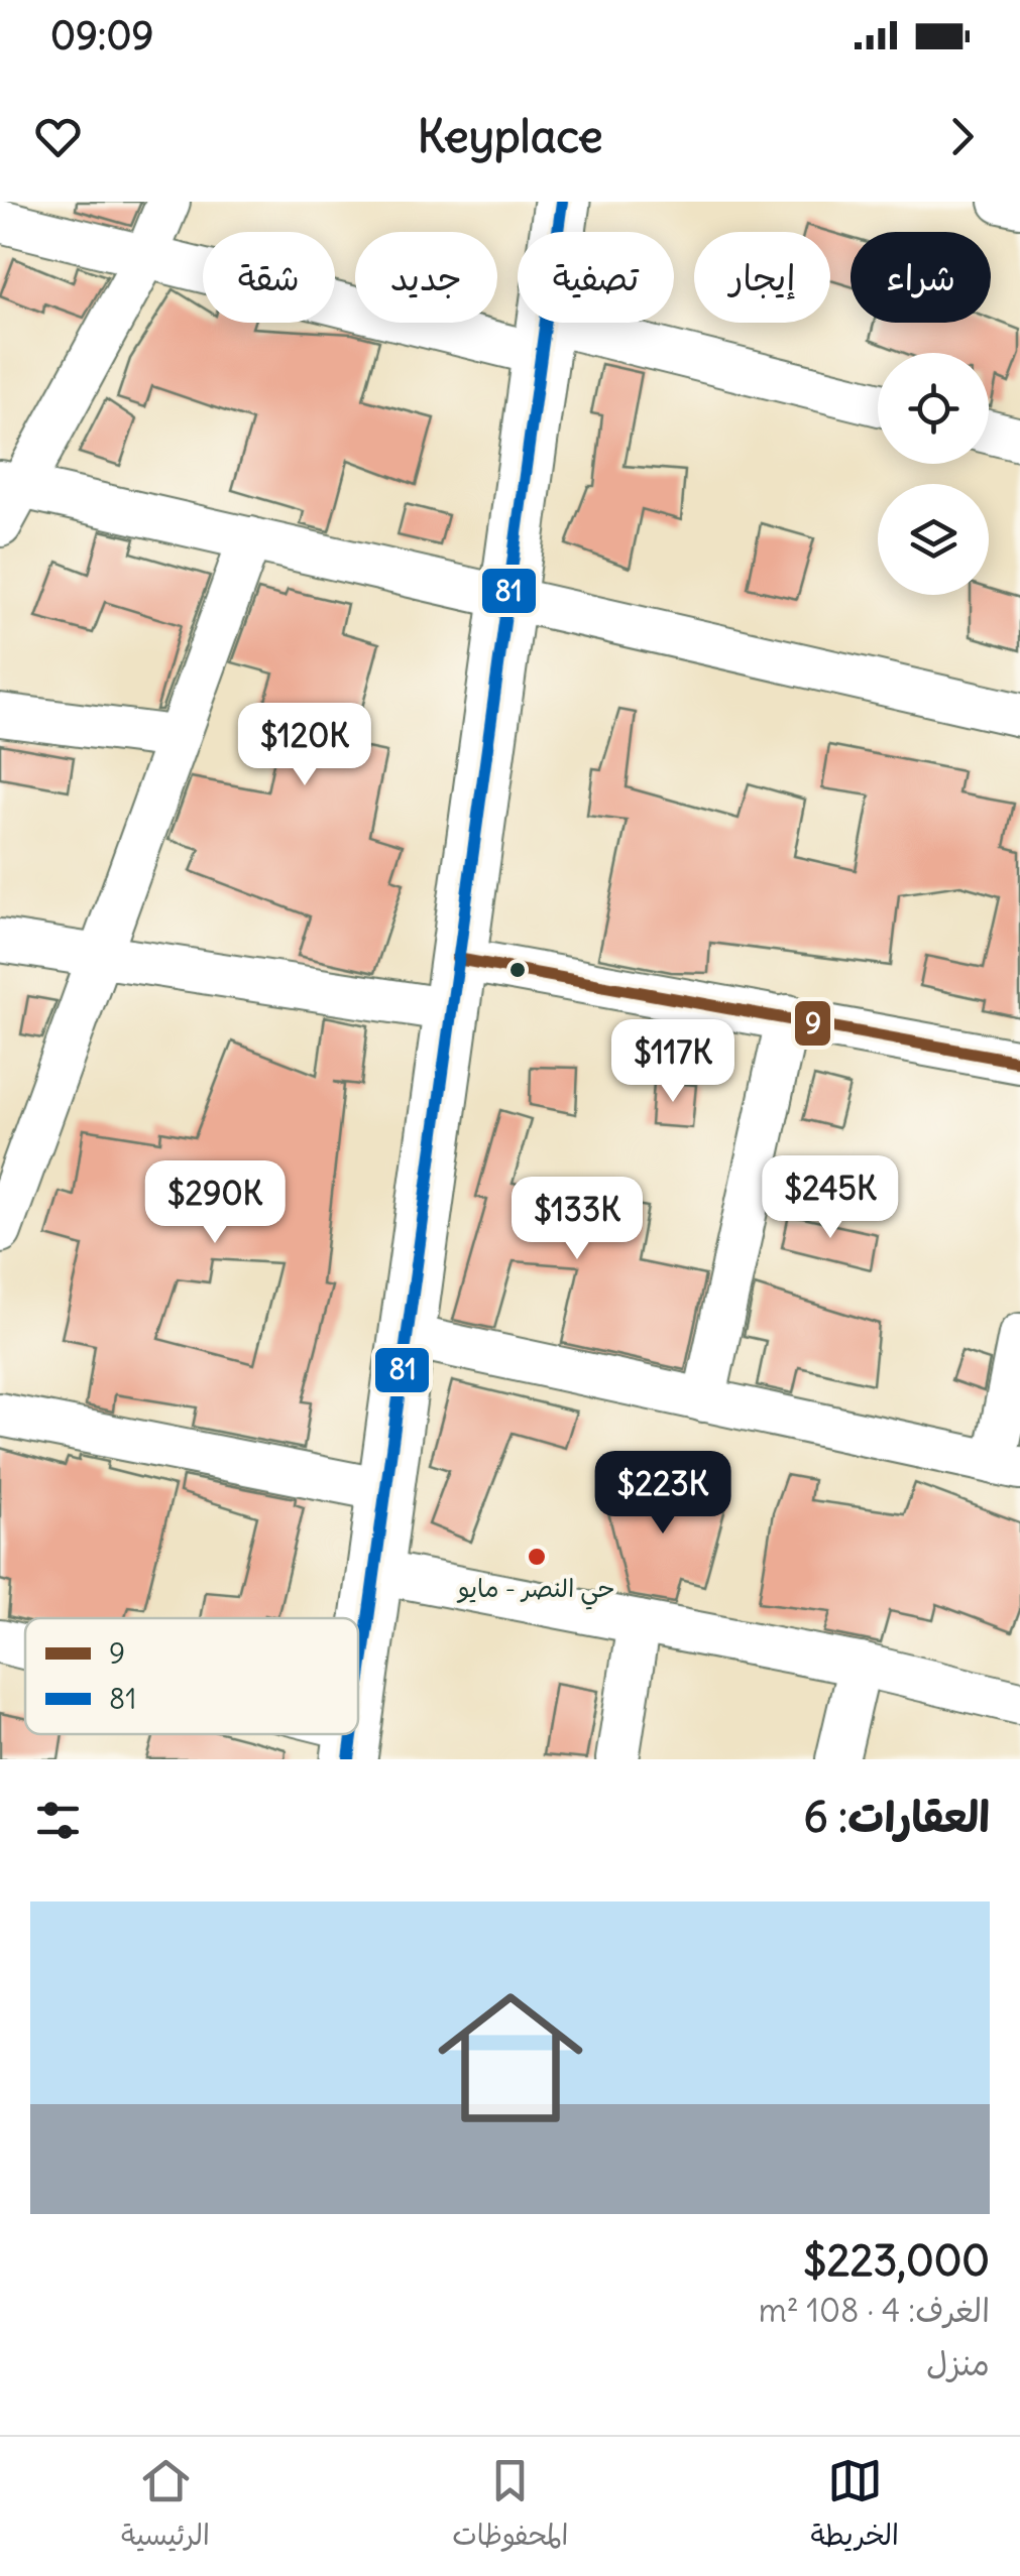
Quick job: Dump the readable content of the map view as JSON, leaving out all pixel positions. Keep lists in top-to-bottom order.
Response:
{
  "places": ["حي النصر - مايو"],
  "lines": ["transit line 81", "transit line 9"],
  "legend": ["9", "81"],
  "page": {
    "status": "09:09",
    "header": "Keyplace",
    "chip": [
      "شراء",
      "إيجار",
      "تصفية",
      "جديد",
      "شقة"
    ],
    "price": [
      "$120K",
      "$117K",
      "$245K",
      "$290K",
      "$133K",
      "$223K"
    ],
    "heading": "العقارات: 6",
    "list": [
      {
        "name": "$223,000",
        "note": "الغرف: 4 · 108 m² · منزل"
      }
    ],
    "tabs": ["الخريطة", "المحفوظات", "الرئيسية"]
  }
}
